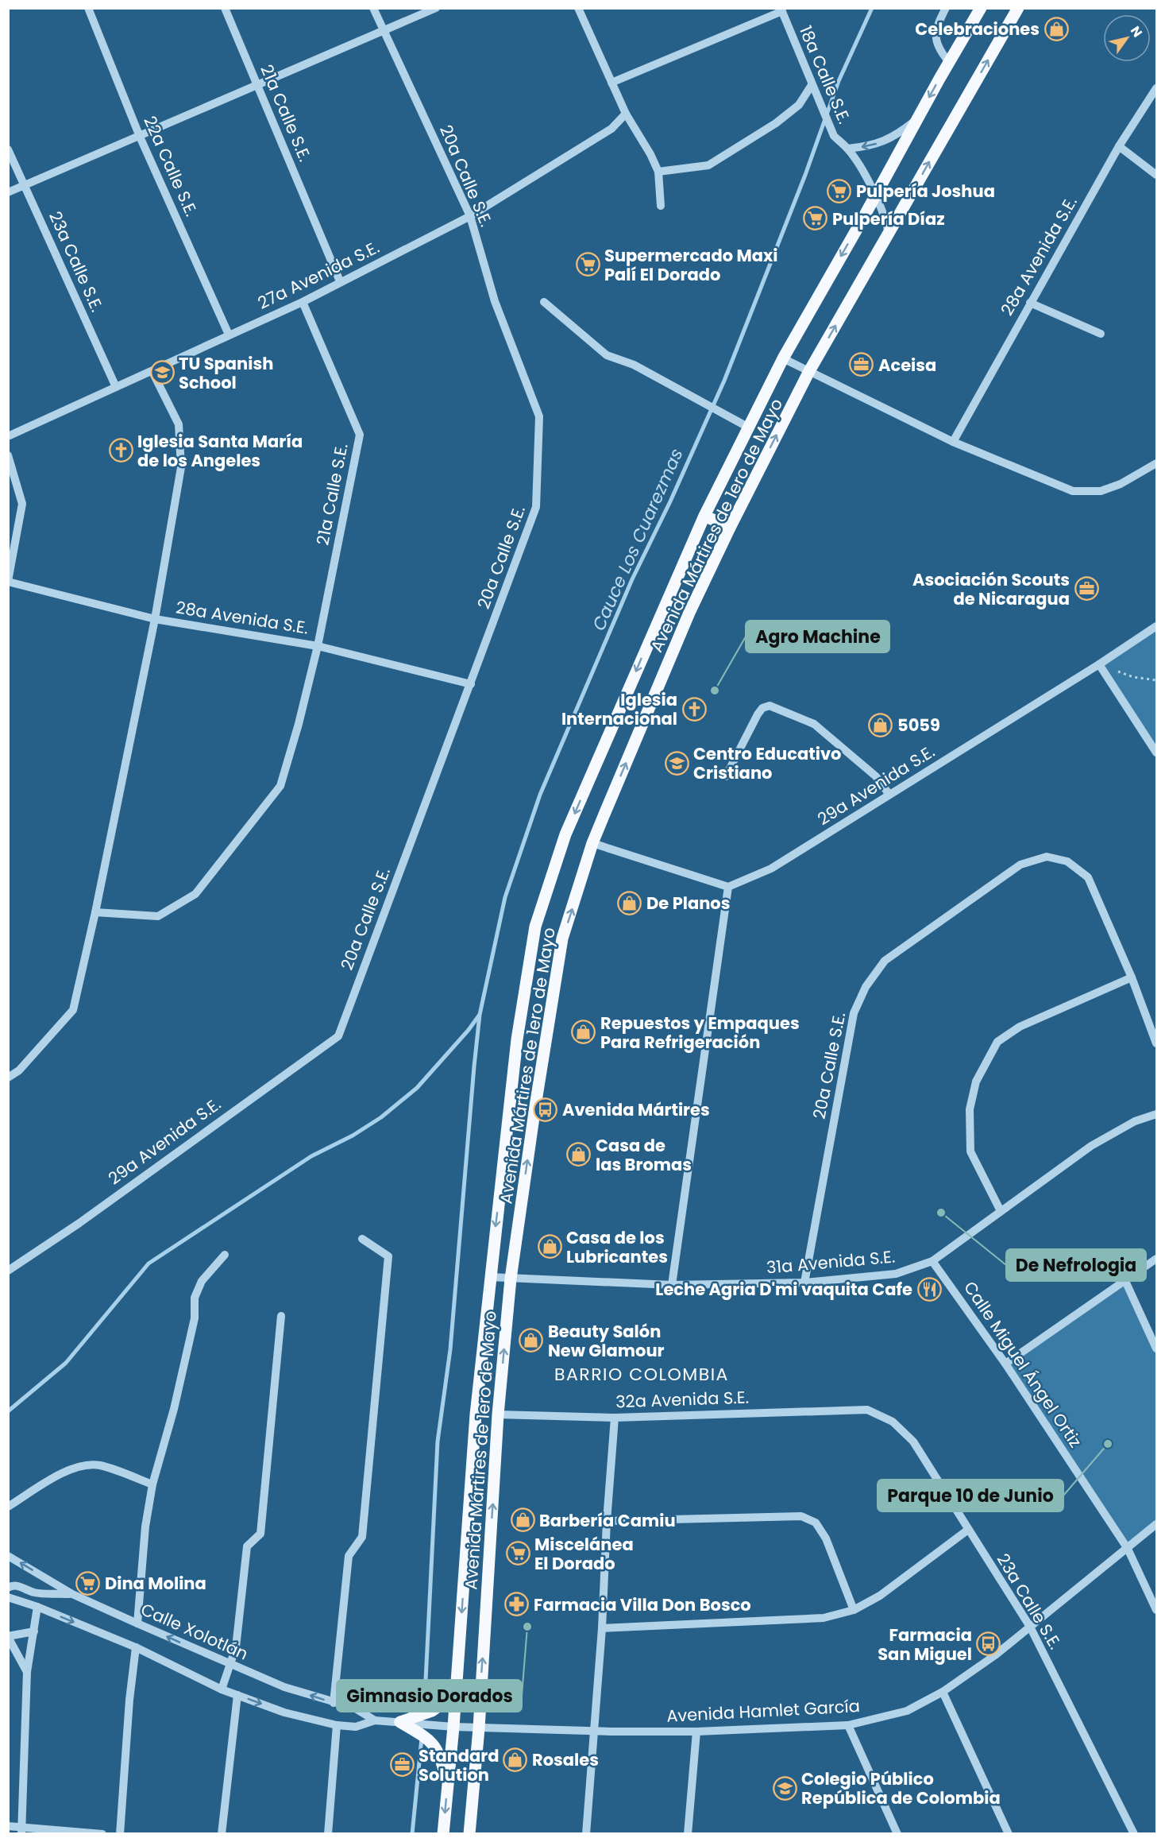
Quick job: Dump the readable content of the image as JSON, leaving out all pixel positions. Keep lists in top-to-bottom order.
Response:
{
  "streets": {
    "main road": ["Avenida Mártires de 1ero de Mayo"],
    "street": [
      "18a Calle S.E.",
      "21a Calle S.E.",
      "22a Calle S.E.",
      "20a Calle S.E.",
      "28a Avenida S.E.",
      "23a Calle S.E.",
      "27a Avenida S.E.",
      "29a Avenida S.E.",
      "31a Avenida S.E.",
      "Calle Miguel Ángel Ortiz",
      "32a Avenida S.E.",
      "Calle Xolotlán",
      "Avenida Hamlet García"
    ]
  },
  "crossings": [
    ["18a Calle S.E.", "Avenida Mártires de 1ero de Mayo"],
    ["21a Calle S.E.", "28a Avenida S.E."],
    ["21a Calle S.E.", "27a Avenida S.E."],
    ["22a Calle S.E.", "27a Avenida S.E."],
    ["20a Calle S.E.", "28a Avenida S.E."],
    ["20a Calle S.E.", "27a Avenida S.E."],
    ["20a Calle S.E.", "29a Avenida S.E."],
    ["20a Calle S.E.", "31a Avenida S.E."],
    ["23a Calle S.E.", "27a Avenida S.E."],
    ["23a Calle S.E.", "32a Avenida S.E."],
    ["23a Calle S.E.", "Avenida Hamlet García"],
    ["Avenida Mártires de 1ero de Mayo", "31a Avenida S.E."],
    ["Avenida Mártires de 1ero de Mayo", "32a Avenida S.E."],
    ["Avenida Mártires de 1ero de Mayo", "Avenida Hamlet García"],
    ["31a Avenida S.E.", "Calle Miguel Ángel Ortiz"],
    ["Calle Miguel Ángel Ortiz", "Avenida Hamlet García"]
  ],
  "districts": ["BARRIO COLOMBIA"],
  "water": ["Cauce Los Cuarezmas"],
  "places": {
    "shop": [
      "Celebraciones",
      "5059",
      "De Planos",
      "Repuestos y Empaques Para Refrigeración",
      "Casa de las Bromas",
      "Casa de los Lubricantes",
      "Beauty Salón New Glamour",
      "Barbería Camiu",
      "Rosales"
    ],
    "supermarket": [
      "Pulpería Joshua",
      "Pulpería Díaz",
      "Supermercado Maxi Palí El Dorado",
      "Miscelánea El Dorado",
      "Dina Molina"
    ],
    "office": ["Aceisa", "Asociación Scouts de Nicaragua", "Standard Solution"],
    "school or university": ["TU Spanish School", "Centro Educativo Cristiano", "Colegio Público República de Colombia"],
    "church": ["Iglesia Santa María de los Angeles", "Iglesia Internacional"],
    "other": [
      "Agro Machine",
      "De Nefrologia",
      "Parque 10 de Junio",
      "Gimnasio Dorados"
    ],
    "bus stop": ["Avenida Mártires", "Farmacia San Miguel"],
    "restaurant": ["Leche Agria D'mi vaquita Cafe"],
    "pharmacy": ["Farmacia Villa Don Bosco"]
  },
  "north": "top right"
}
